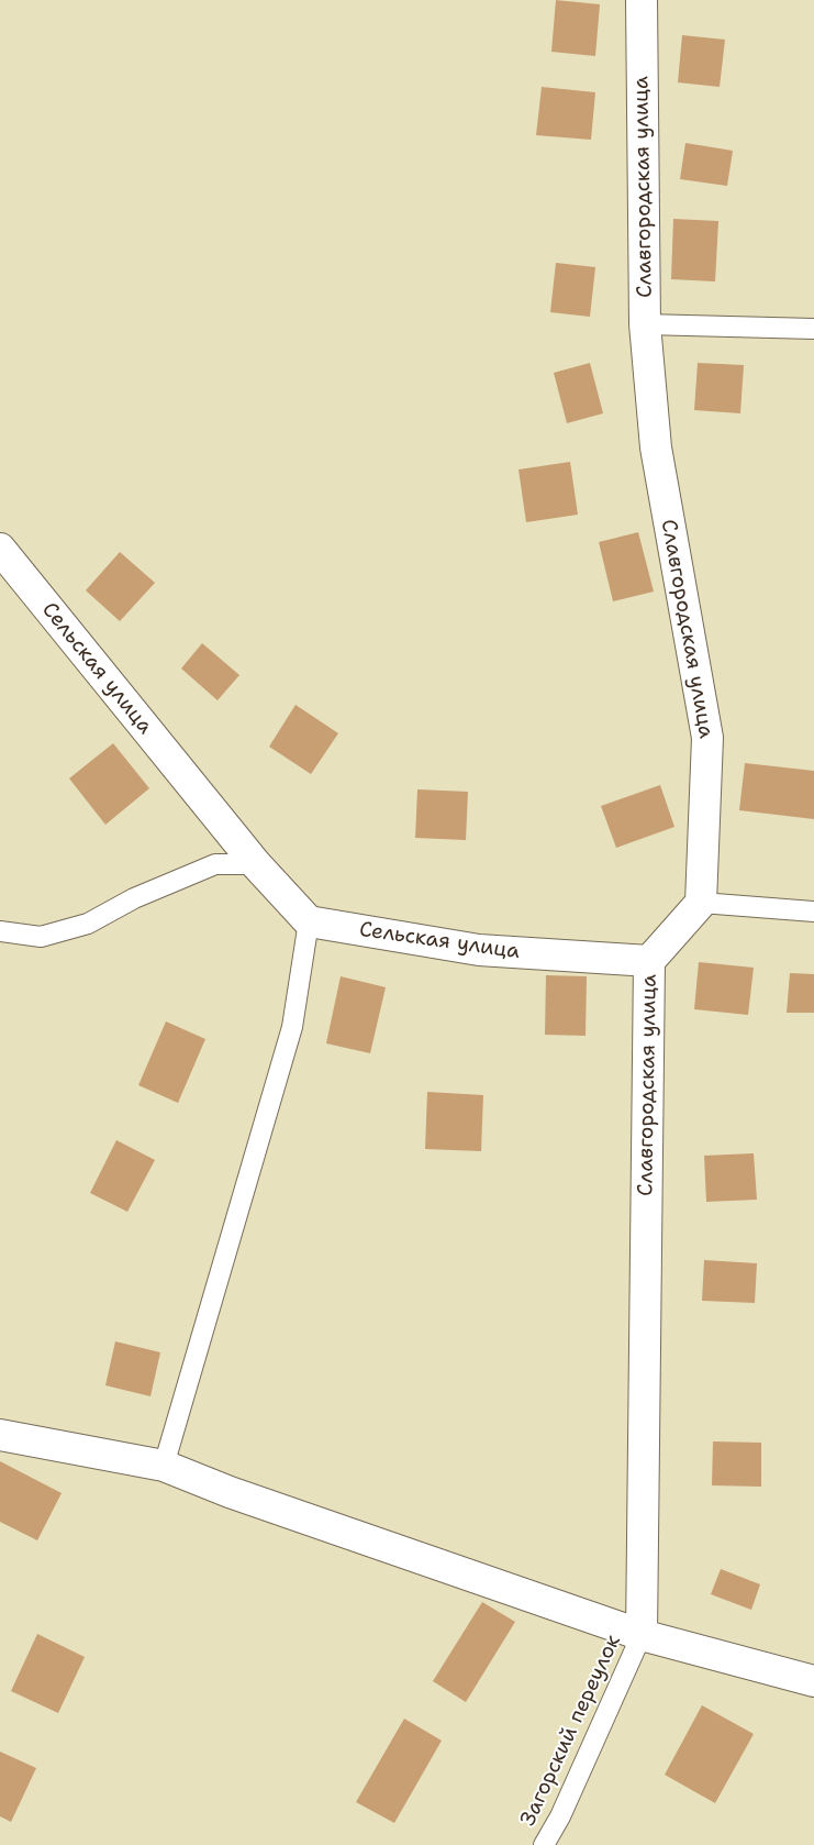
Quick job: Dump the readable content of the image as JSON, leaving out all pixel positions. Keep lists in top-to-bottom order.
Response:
{
  "streets": {
    "street": ["Славгородская улица", "Сельская улица"],
    "lane": ["Загорский переулок"]
  },
  "crossings": [
    ["Славгородская улица", "Сельская улица"],
    ["Славгородская улица", "Загорский переулок"]
  ]
}
